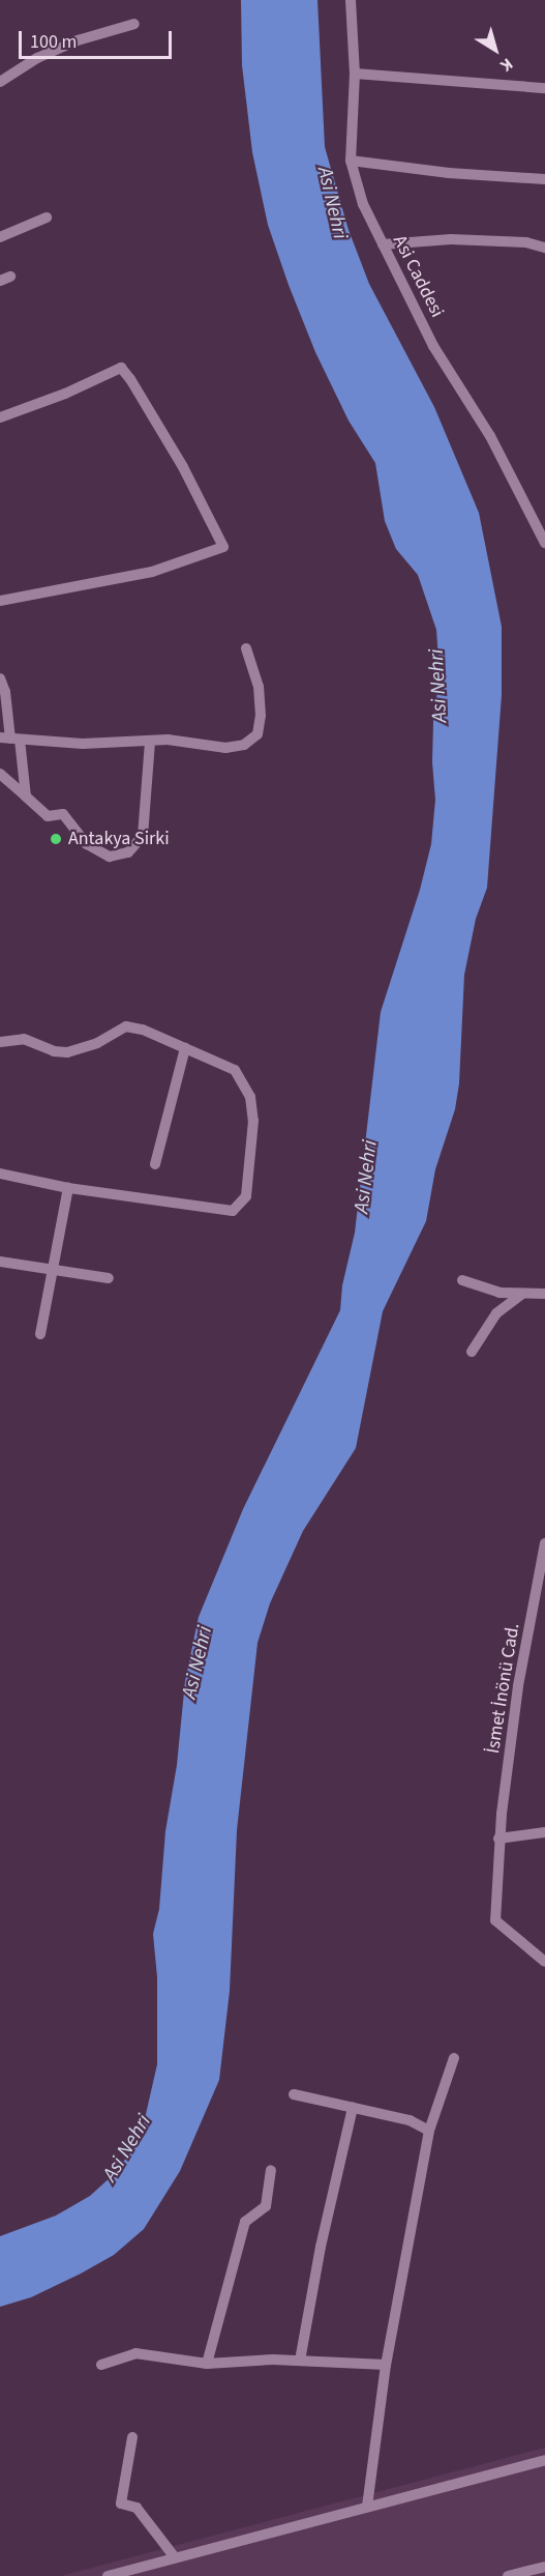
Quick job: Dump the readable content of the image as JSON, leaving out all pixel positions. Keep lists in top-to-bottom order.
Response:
{
  "streets": {
    "street": ["Asi Caddesi", "İsmet İnönü Cad."]
  },
  "water": ["Asi Nehri"],
  "places": ["Antakya Sirki"],
  "scale_bar": "100 m",
  "north": "bottom right"
}
